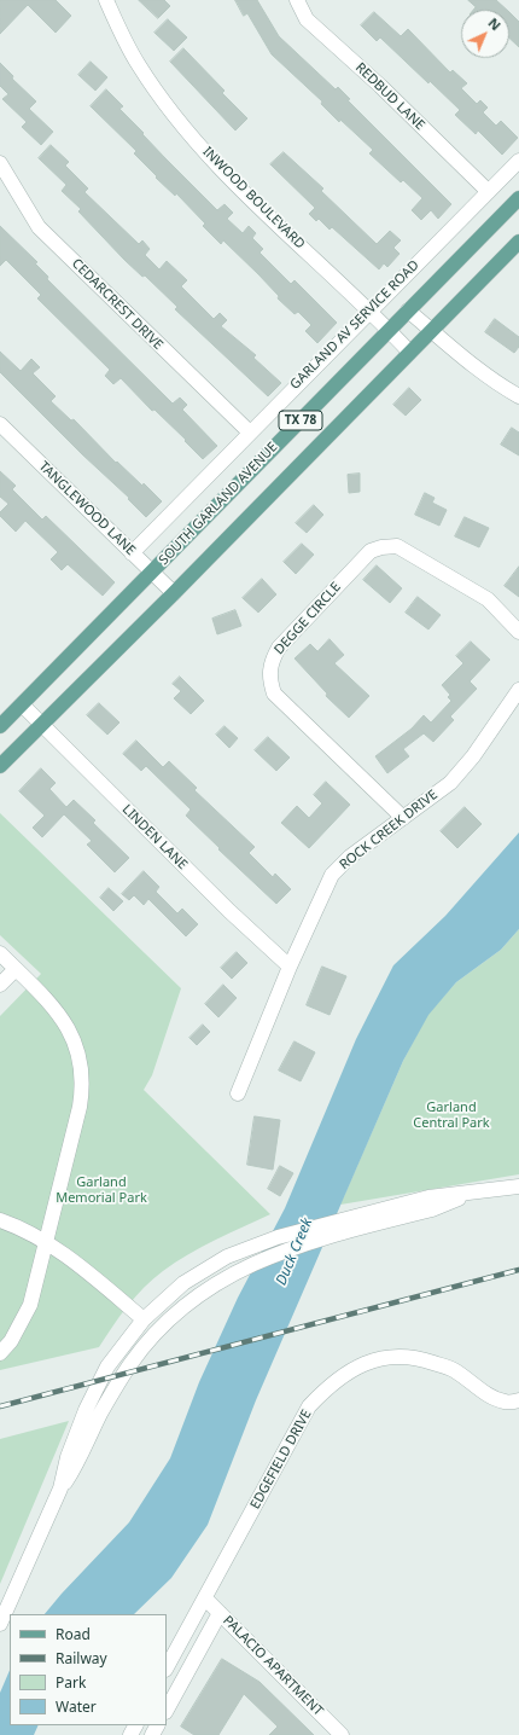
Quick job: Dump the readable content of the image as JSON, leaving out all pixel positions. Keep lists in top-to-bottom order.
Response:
{
  "streets": {
    "main road": ["TX 78", "SOUTH GARLAND AVENUE"],
    "street": [
      "REDBUD LANE",
      "INWOOD BOULEVARD",
      "CEDARCREST DRIVE",
      "GARLAND AV SERVICE ROAD",
      "TANGLEWOOD LANE",
      "DEGGE CIRCLE",
      "ROCK CREEK DRIVE",
      "LINDEN LANE",
      "EDGEFIELD DRIVE",
      "PALACIO APARTMENT"
    ]
  },
  "crossings": [
    ["REDBUD LANE", "GARLAND AV SERVICE ROAD"],
    ["INWOOD BOULEVARD", "GARLAND AV SERVICE ROAD"],
    ["INWOOD BOULEVARD", "TX 78"],
    ["INWOOD BOULEVARD", "SOUTH GARLAND AVENUE"],
    ["CEDARCREST DRIVE", "GARLAND AV SERVICE ROAD"],
    ["GARLAND AV SERVICE ROAD", "TANGLEWOOD LANE"],
    ["TX 78", "TANGLEWOOD LANE"],
    ["TX 78", "LINDEN LANE"],
    ["SOUTH GARLAND AVENUE", "TANGLEWOOD LANE"],
    ["SOUTH GARLAND AVENUE", "LINDEN LANE"],
    ["DEGGE CIRCLE", "ROCK CREEK DRIVE"],
    ["ROCK CREEK DRIVE", "LINDEN LANE"],
    ["EDGEFIELD DRIVE", "PALACIO APARTMENT"]
  ],
  "water": ["Duck Creek"],
  "parks": ["Garland Central Park", "Garland Memorial Park"],
  "legend": [
    "Road",
    "Railway",
    "Park",
    "Water"
  ],
  "north": "top right"
}
